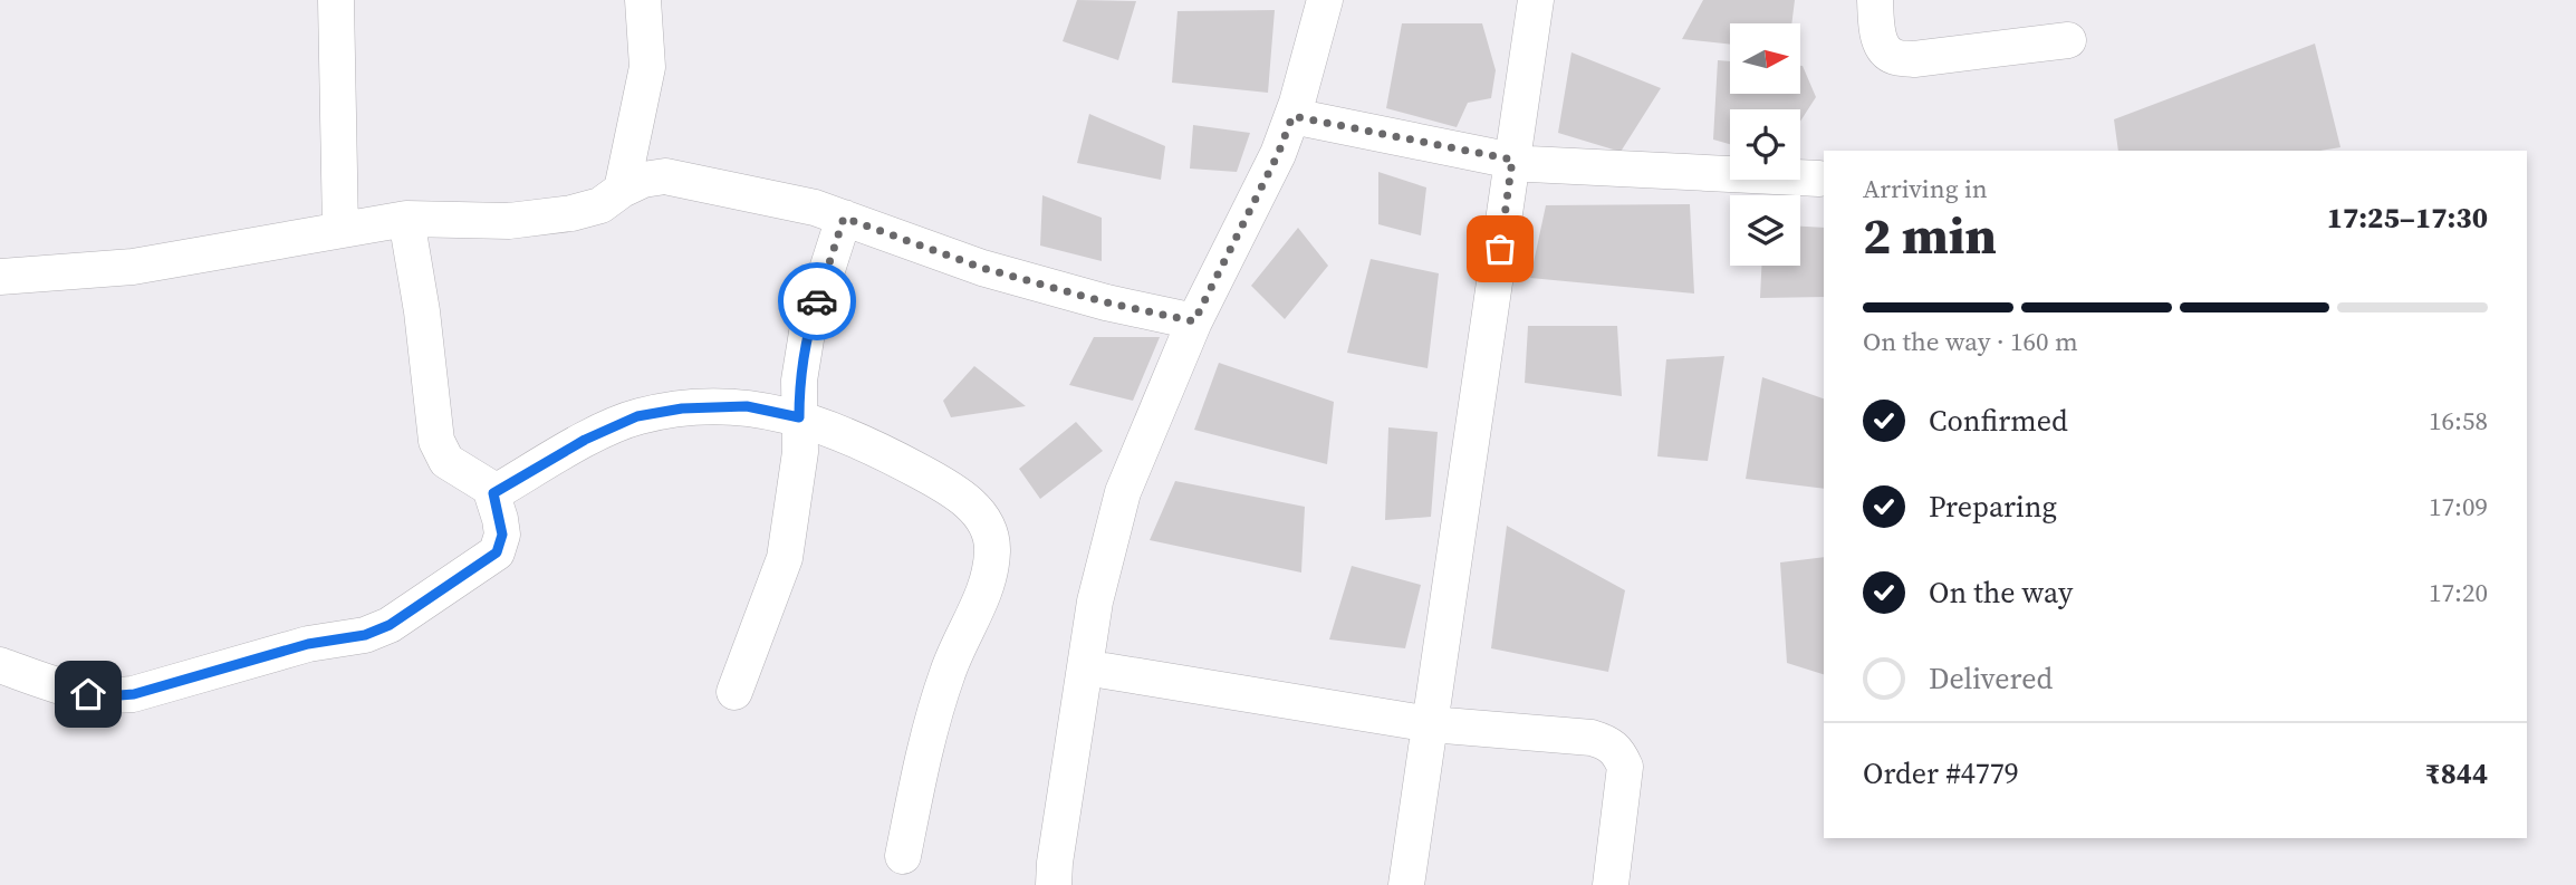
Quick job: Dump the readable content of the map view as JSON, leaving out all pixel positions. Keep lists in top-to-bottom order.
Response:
{
  "north": "right",
  "page": {
    "heading": ["2 min", "Arriving in", "17:25–17:30"],
    "panel": ["Order #4779", "₹844"],
    "bar": "On the way · 160 m",
    "list": [
      ["Confirmed", "16:58"],
      ["Preparing", "17:09"],
      ["On the way", "17:20"],
      "Delivered"
    ]
  }
}
